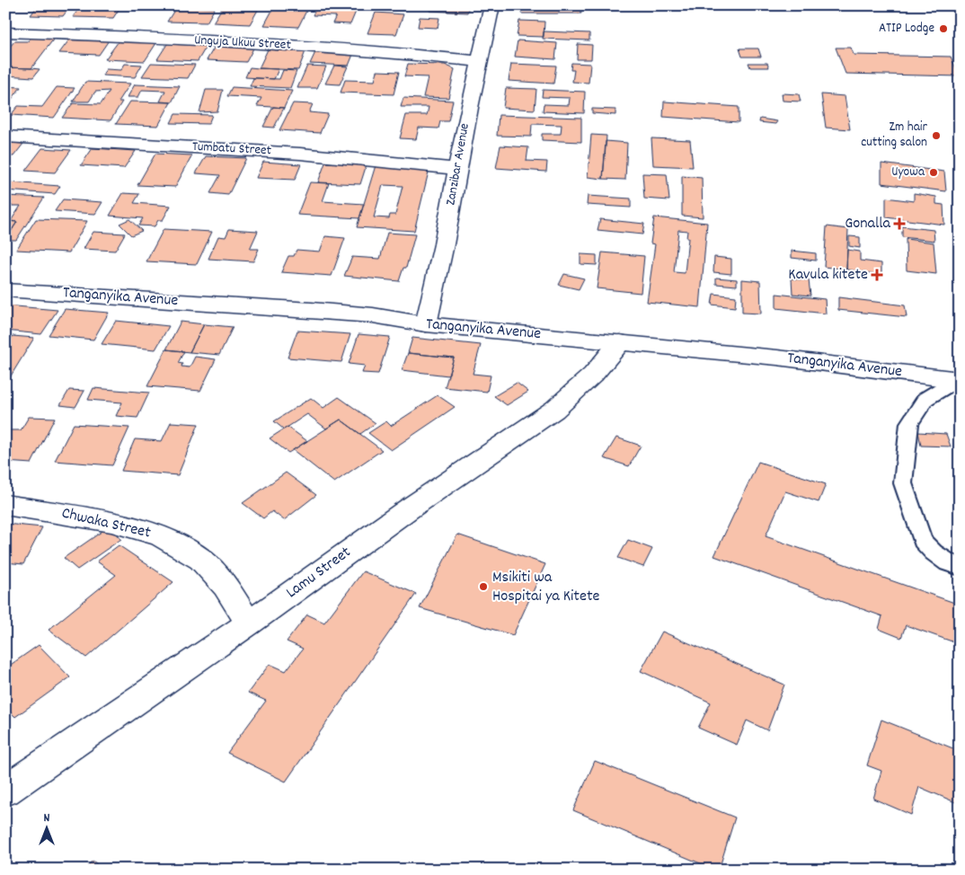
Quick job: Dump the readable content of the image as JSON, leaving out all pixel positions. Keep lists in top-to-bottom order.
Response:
{
  "streets": {
    "street": [
      "Unguja Ukuu Street",
      "Tumbatu Street",
      "Zanzibar Avenue",
      "Tanganyika Avenue",
      "Chwaka Street",
      "Lamu Street"
    ]
  },
  "crossings": [
    ["Unguja Ukuu Street", "Zanzibar Avenue"],
    ["Tumbatu Street", "Zanzibar Avenue"],
    ["Zanzibar Avenue", "Tanganyika Avenue"],
    ["Tanganyika Avenue", "Lamu Street"],
    ["Chwaka Street", "Lamu Street"]
  ],
  "places": {
    "other": [
      "ATIP Lodge",
      "Zm hair cutting salon",
      "Uyowa",
      "Msikiti wa Hospitai ya Kitete"
    ],
    "health": ["Gonalla", "Kavula kitete"]
  },
  "north": "top"
}
